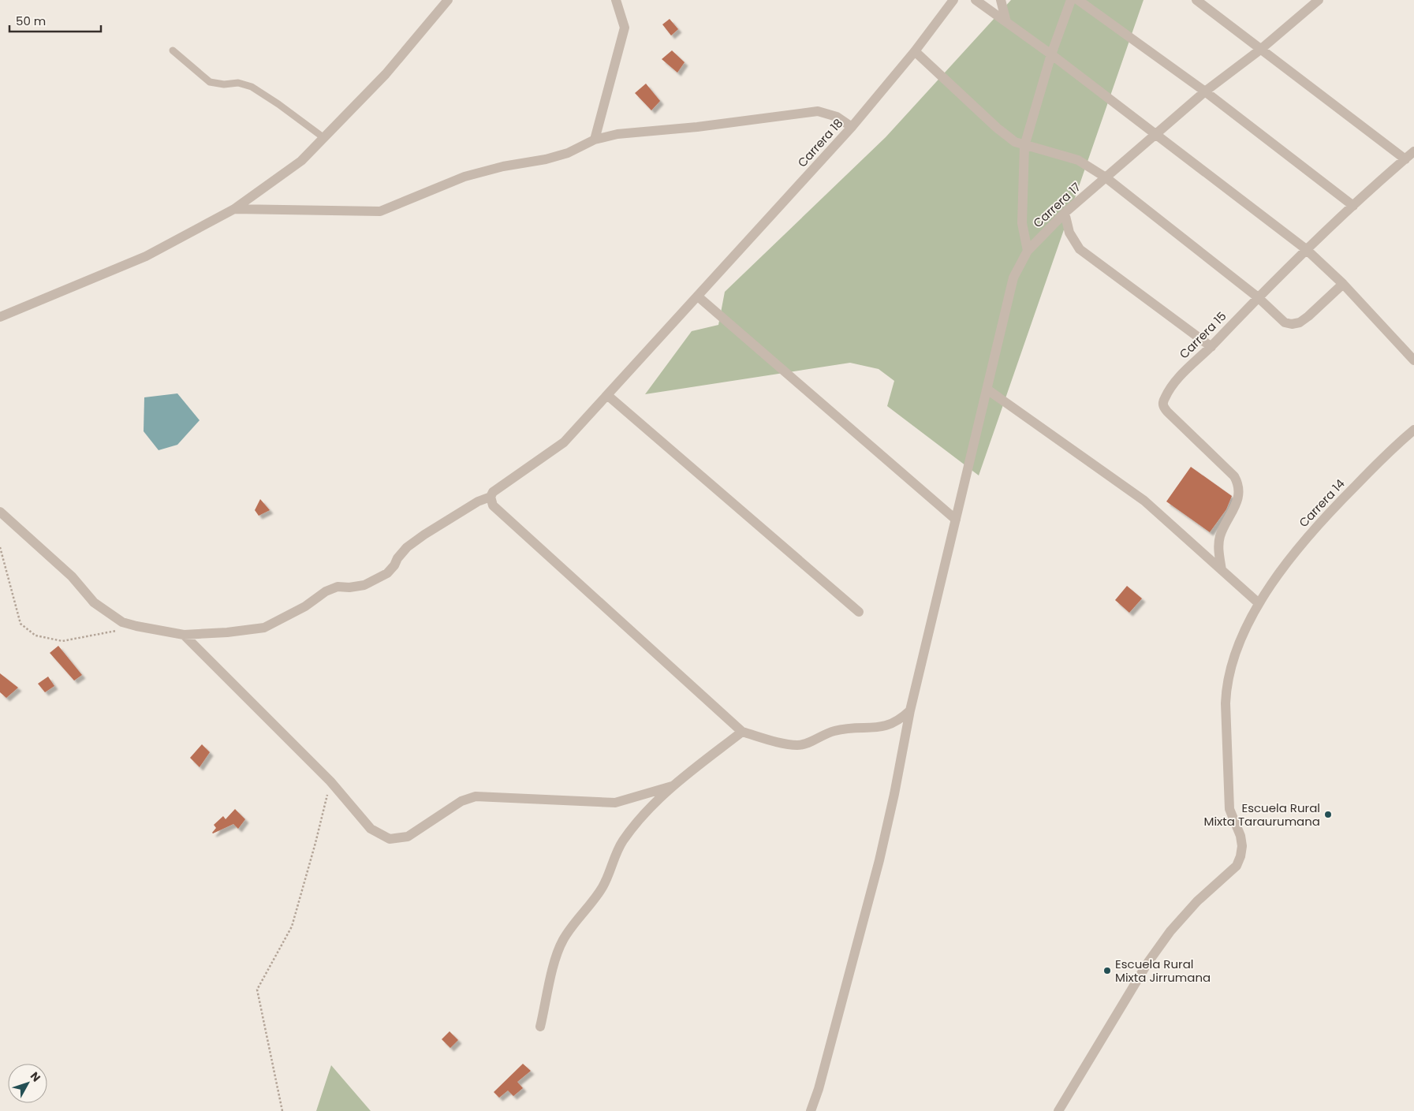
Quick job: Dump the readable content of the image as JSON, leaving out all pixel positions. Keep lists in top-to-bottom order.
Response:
{
  "streets": {
    "street": [
      "Carrera 18",
      "Carrera 17",
      "Carrera 15",
      "Carrera 14"
    ]
  },
  "places": ["Escuela Rural Mixta Taraurumana", "Escuela Rural Mixta Jirrumana"],
  "scale_bar": "50 m",
  "north": "top right"
}
